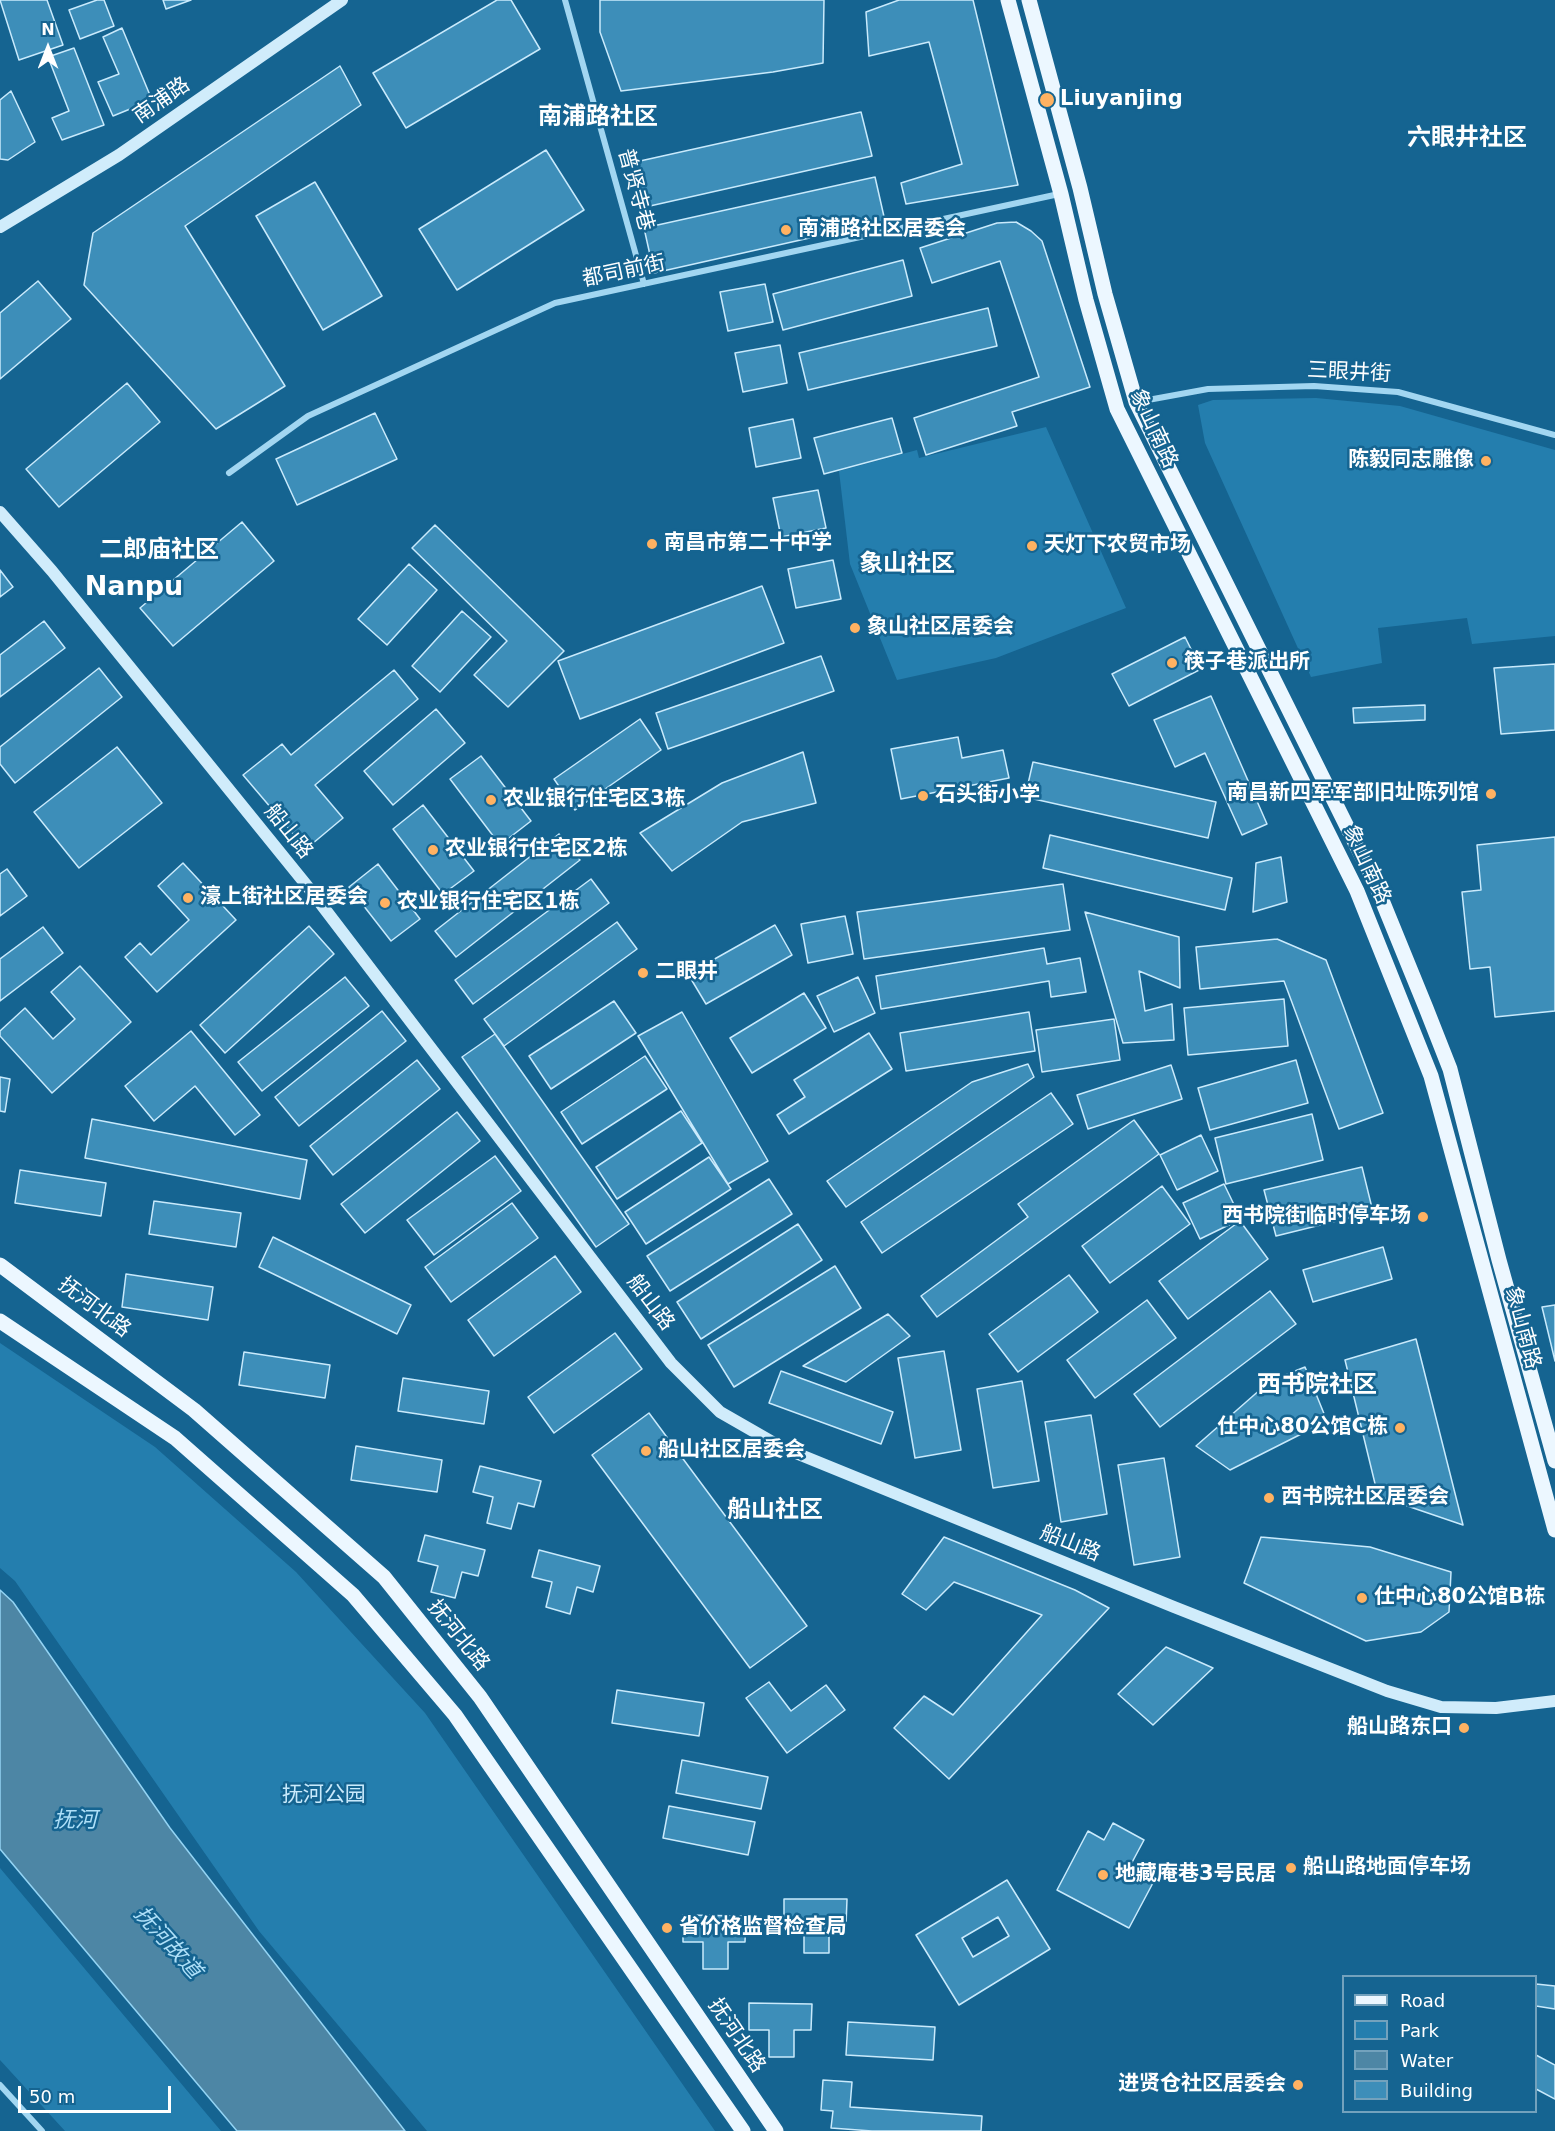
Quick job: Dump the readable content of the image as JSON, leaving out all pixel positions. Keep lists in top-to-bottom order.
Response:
{
  "streets": {
    "main road": ["象山南路", "抚河北路"],
    "street": [
      "南浦路",
      "普贤寺巷",
      "都司前街",
      "三眼井街",
      "船山路"
    ]
  },
  "crossings": [
    ["普贤寺巷", "都司前街"],
    ["都司前街", "象山南路"],
    ["三眼井街", "象山南路"]
  ],
  "districts": [
    "南浦路社区",
    "六眼井社区",
    "二郎庙社区",
    "象山社区",
    "Nanpu",
    "西书院社区",
    "船山社区"
  ],
  "water": ["抚河", "抚河故道"],
  "parks": ["抚河公园"],
  "places": [
    "Liuyanjing",
    "南浦路社区居委会",
    "陈毅同志雕像",
    "南昌市第二十中学",
    "天灯下农贸市场",
    "象山社区居委会",
    "筷子巷派出所",
    "南昌新四军军部旧址陈列馆",
    "石头街小学",
    "农业银行住宅区3栋",
    "农业银行住宅区2栋",
    "濠上街社区居委会",
    "农业银行住宅区1栋",
    "二眼井",
    "西书院街临时停车场",
    "仕中心80公馆C栋",
    "船山社区居委会",
    "西书院社区居委会",
    "仕中心80公馆B栋",
    "船山路东口",
    "船山路地面停车场",
    "地藏庵巷3号民居",
    "省价格监督检查局",
    "进贤仓社区居委会"
  ],
  "legend": [
    "Road",
    "Park",
    "Water",
    "Building"
  ],
  "scale_bar": "50 m",
  "north": "top"
}
